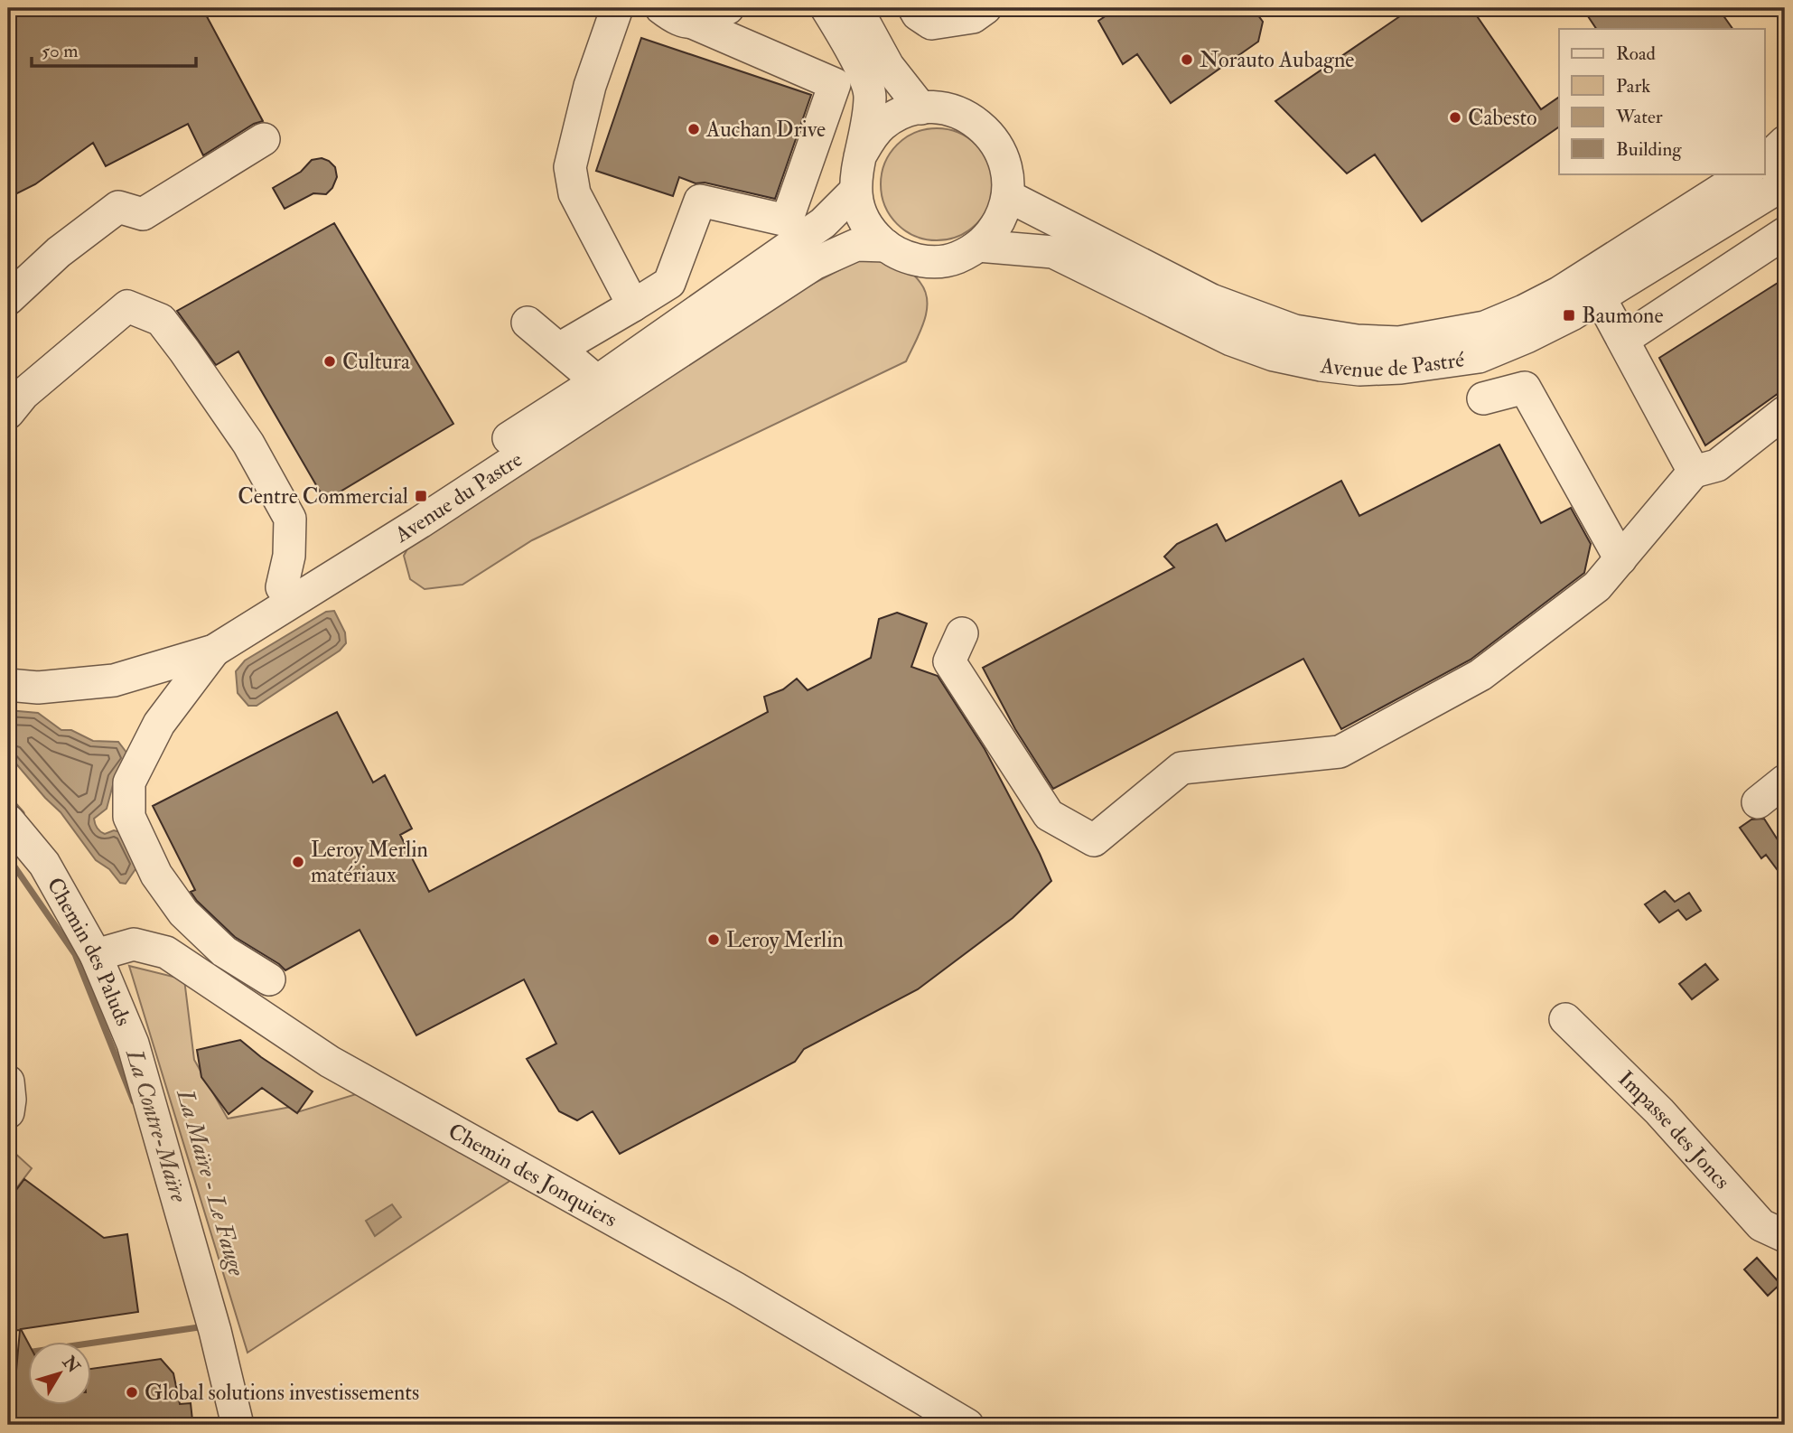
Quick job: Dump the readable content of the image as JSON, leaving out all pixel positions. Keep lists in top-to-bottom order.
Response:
{
  "streets": {
    "street": [
      "Avenue de Pastré",
      "Avenue du Pastre",
      "Chemin des Paluds",
      "Impasse des Joncs",
      "Chemin des Jonquiers"
    ]
  },
  "crossings": [
    ["Avenue de Pastré", "Avenue du Pastre"],
    ["Chemin des Paluds", "Chemin des Jonquiers"]
  ],
  "water": ["La Contre-Maïre", "La Maïre - Le Fauge"],
  "places": {
    "other": [
      "Norauto Aubagne",
      "Cabesto",
      "Auchan Drive",
      "Cultura",
      "Leroy Merlin matériaux",
      "Leroy Merlin",
      "Global solutions investissements"
    ],
    "transit": ["Baumone", "Centre Commercial"]
  },
  "legend": [
    "Road",
    "Park",
    "Water",
    "Building"
  ],
  "scale_bar": "50 m",
  "north": "top right"
}
